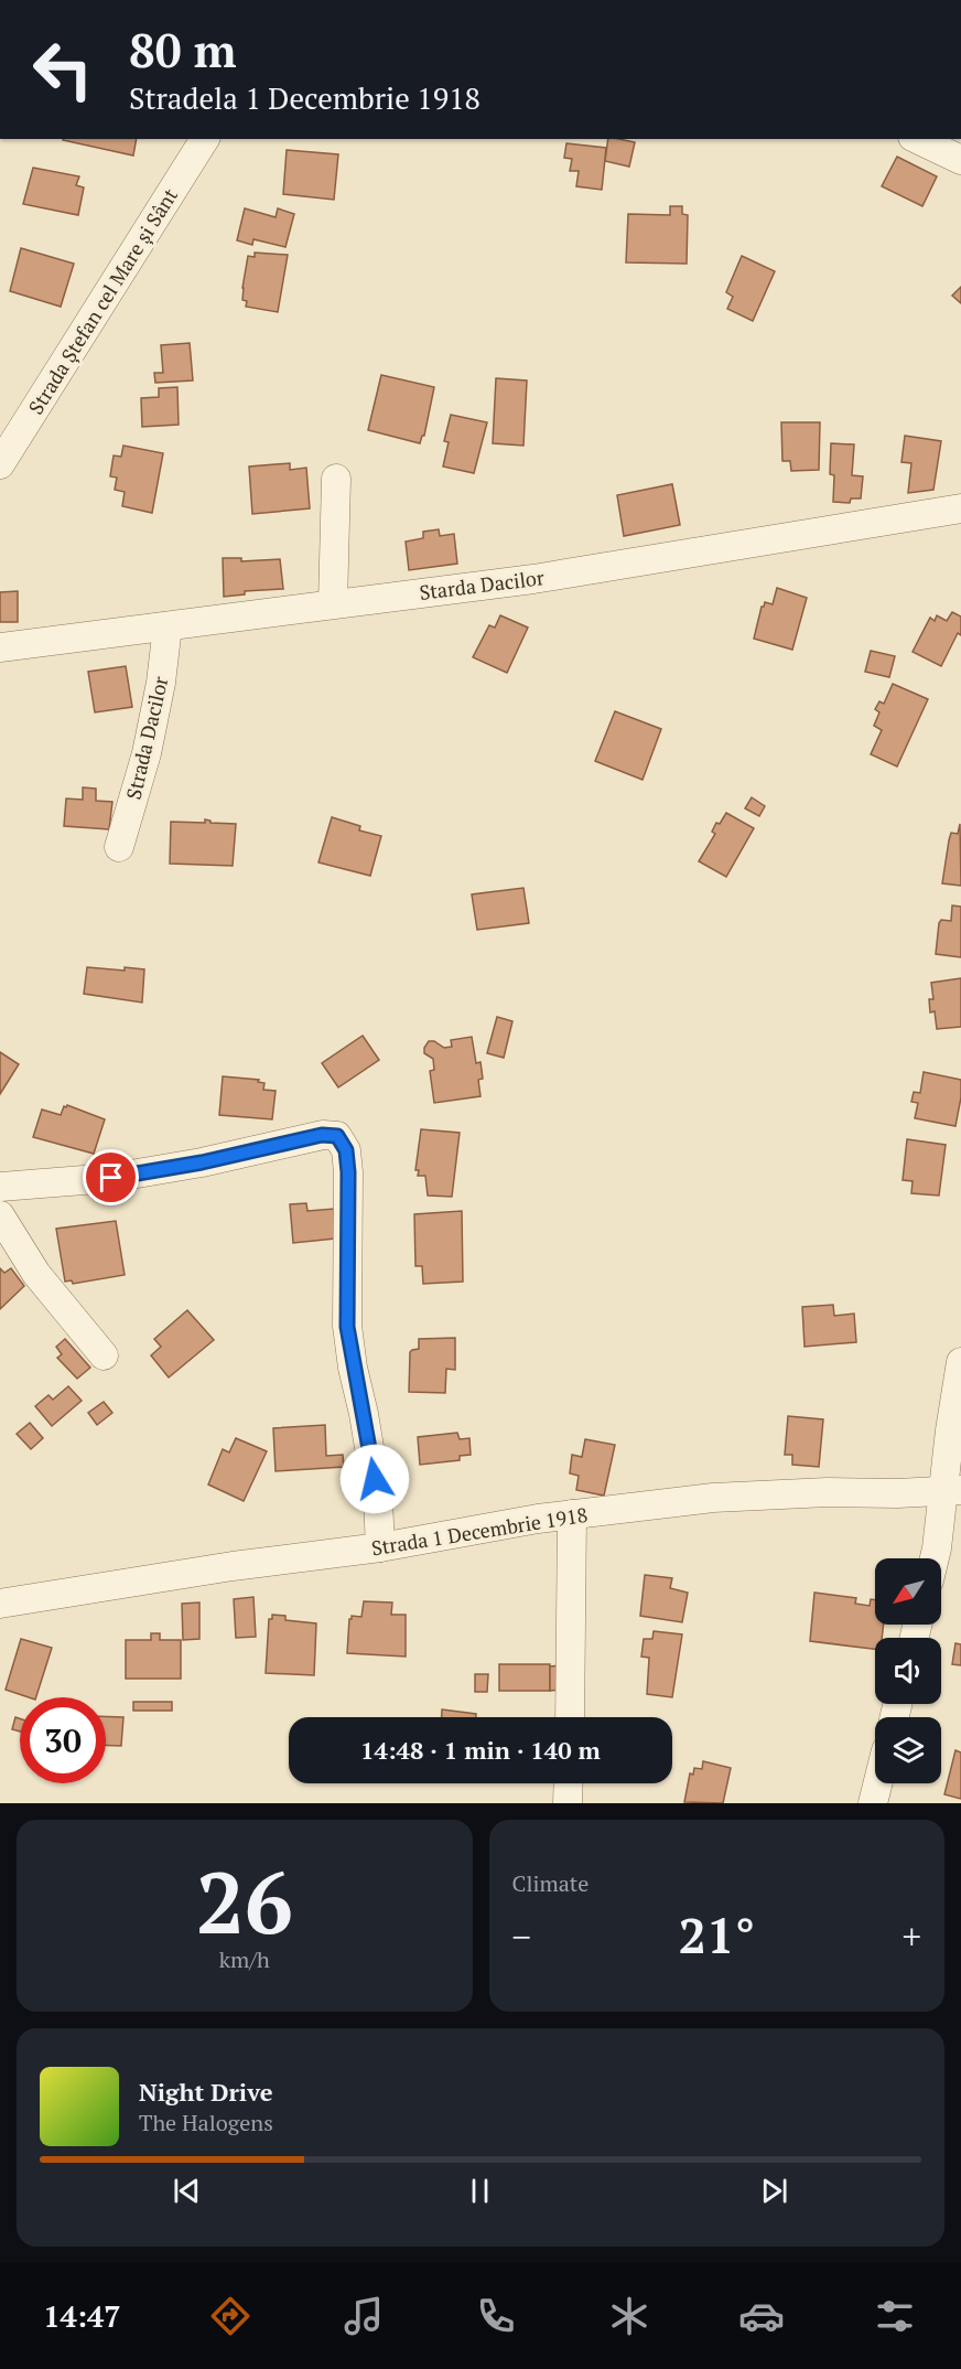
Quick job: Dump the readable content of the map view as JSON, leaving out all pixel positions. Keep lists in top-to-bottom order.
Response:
{
  "streets": {
    "street": [
      "Strada Ștefan cel Mare și Sânt",
      "Starda Dacilor",
      "Strada Dacilor",
      "Strada 1 Decembrie 1918"
    ]
  },
  "crossings": [
    ["Starda Dacilor", "Strada Dacilor"]
  ],
  "north": "bottom left",
  "page": {
    "turn": ["80 m", "Stradela 1 Decembrie 1918"],
    "limit": "30",
    "trip": "14:48 · 1 min · 140 m",
    "tile": [
      ["26", "km/h"],
      "Climate"
    ],
    "heat": ["−", "21°", "+"],
    "song": ["Night Drive", "The Halogens"],
    "tabs": "14:47"
  }
}
